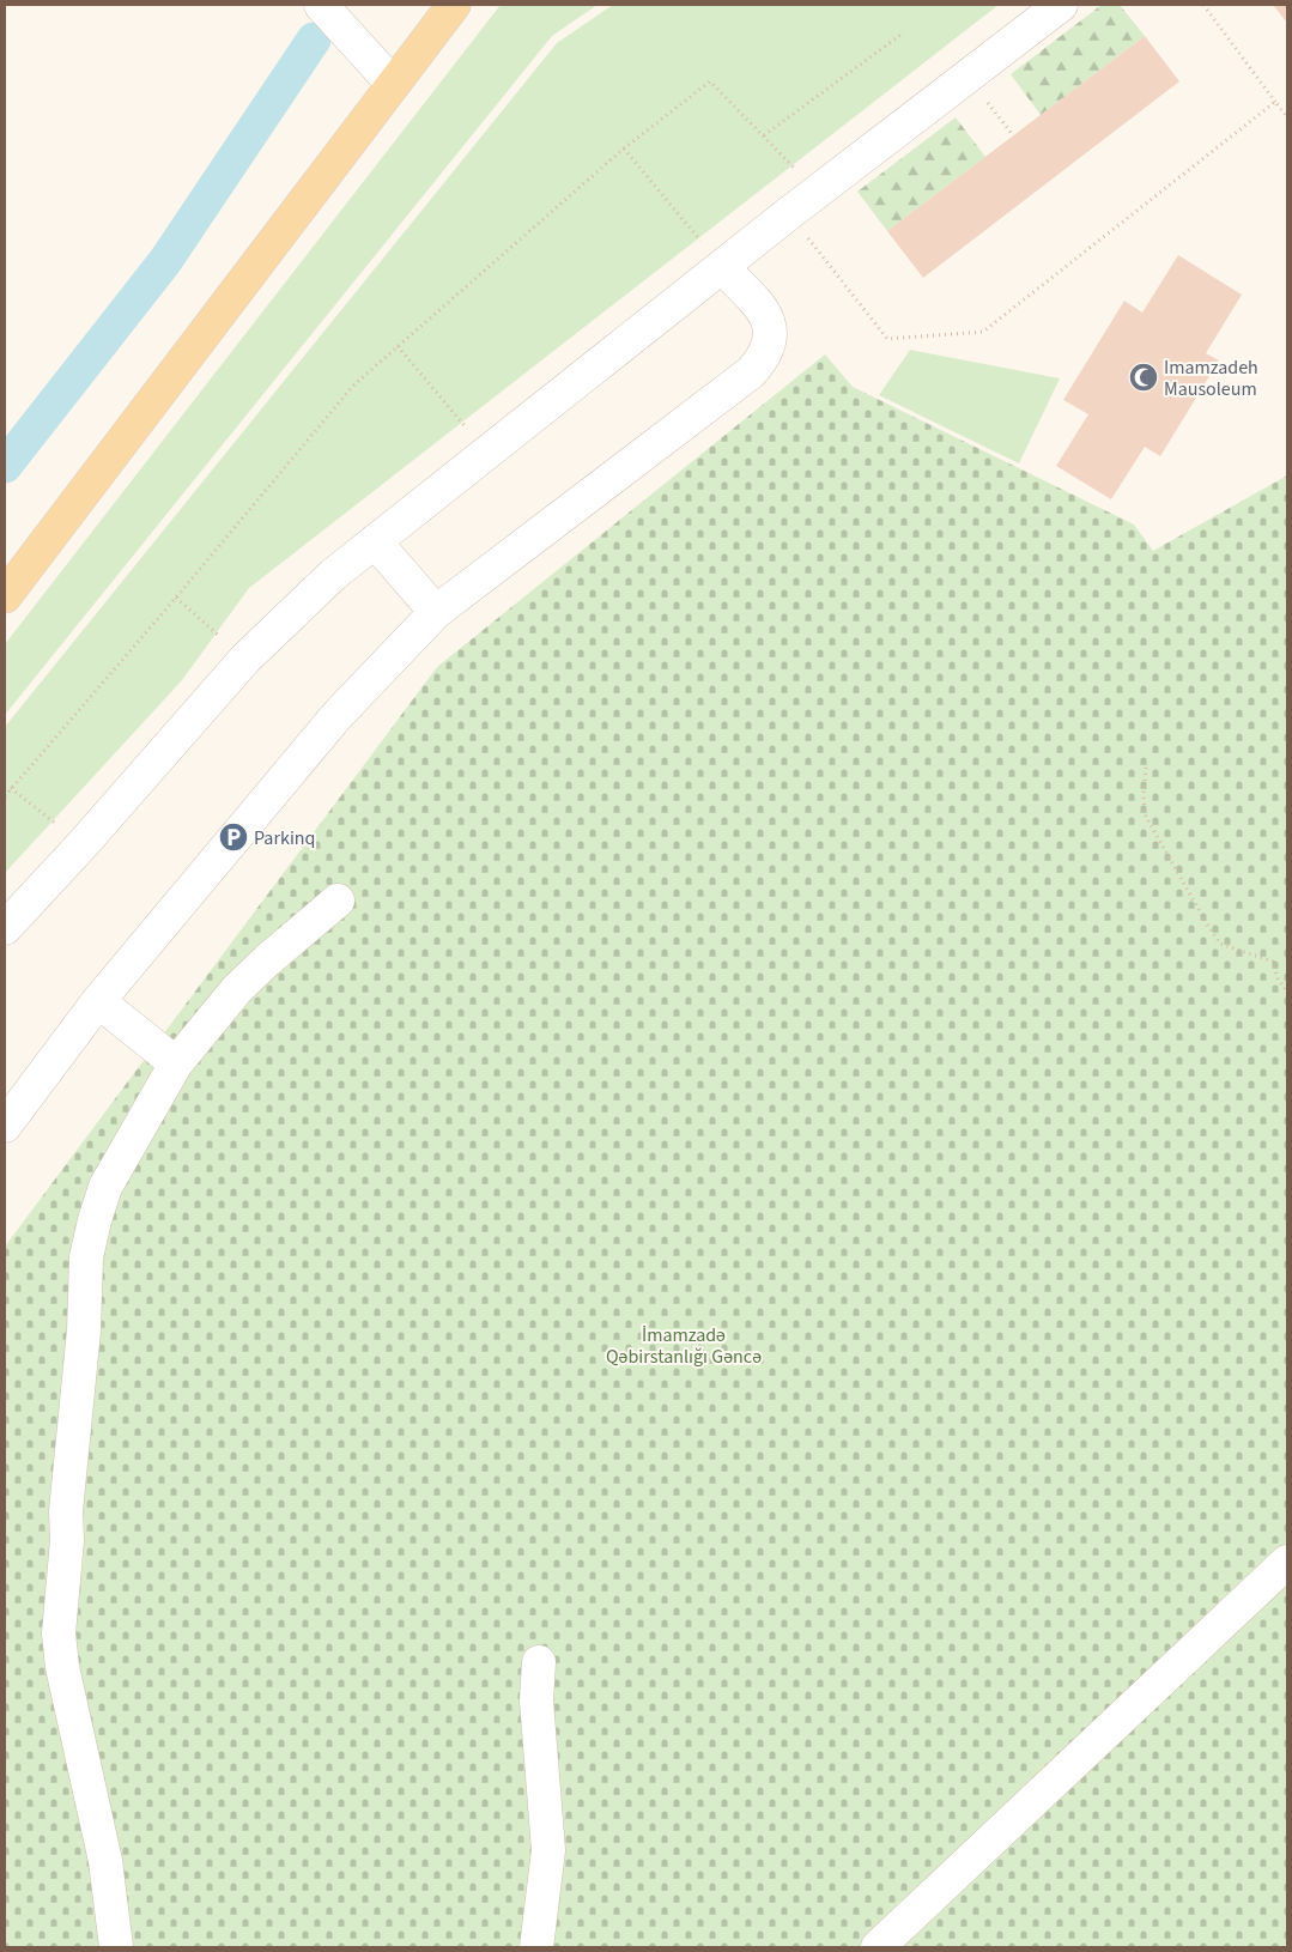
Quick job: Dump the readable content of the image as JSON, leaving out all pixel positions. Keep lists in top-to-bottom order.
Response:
{
  "parks": ["İmamzadə Qəbirstanlığı Gəncə"],
  "places": {
    "mosque": ["Imamzadeh Mausoleum"],
    "parking": ["Parkinq"]
  }
}
